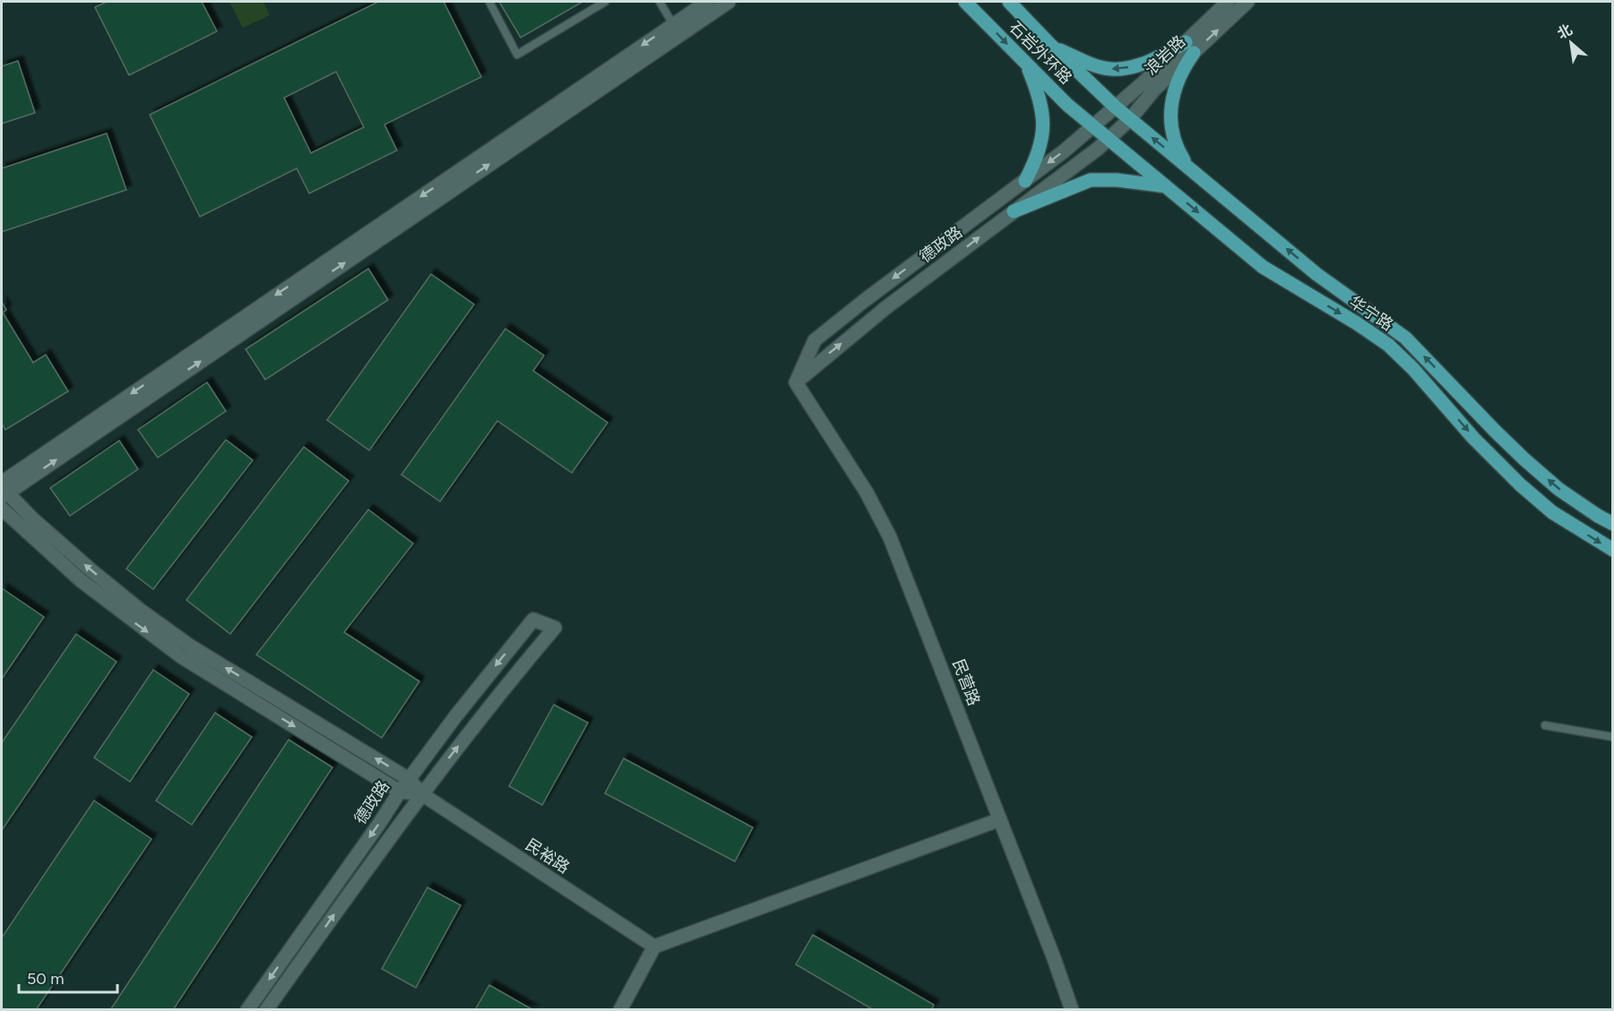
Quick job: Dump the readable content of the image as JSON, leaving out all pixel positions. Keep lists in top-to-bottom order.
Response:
{
  "streets": {
    "main road": ["石岩外环路", "华宁路"],
    "street": [
      "浪岩路",
      "德政路",
      "民营路",
      "民裕路"
    ]
  },
  "crossings": [
    ["石岩外环路", "浪岩路"],
    ["石岩外环路", "德政路"],
    ["石岩外环路", "华宁路"],
    ["浪岩路", "德政路"],
    ["浪岩路", "华宁路"],
    ["德政路", "华宁路"],
    ["德政路", "民营路"],
    ["德政路", "民裕路"]
  ],
  "scale_bar": "50 m",
  "north": "top left"
}
